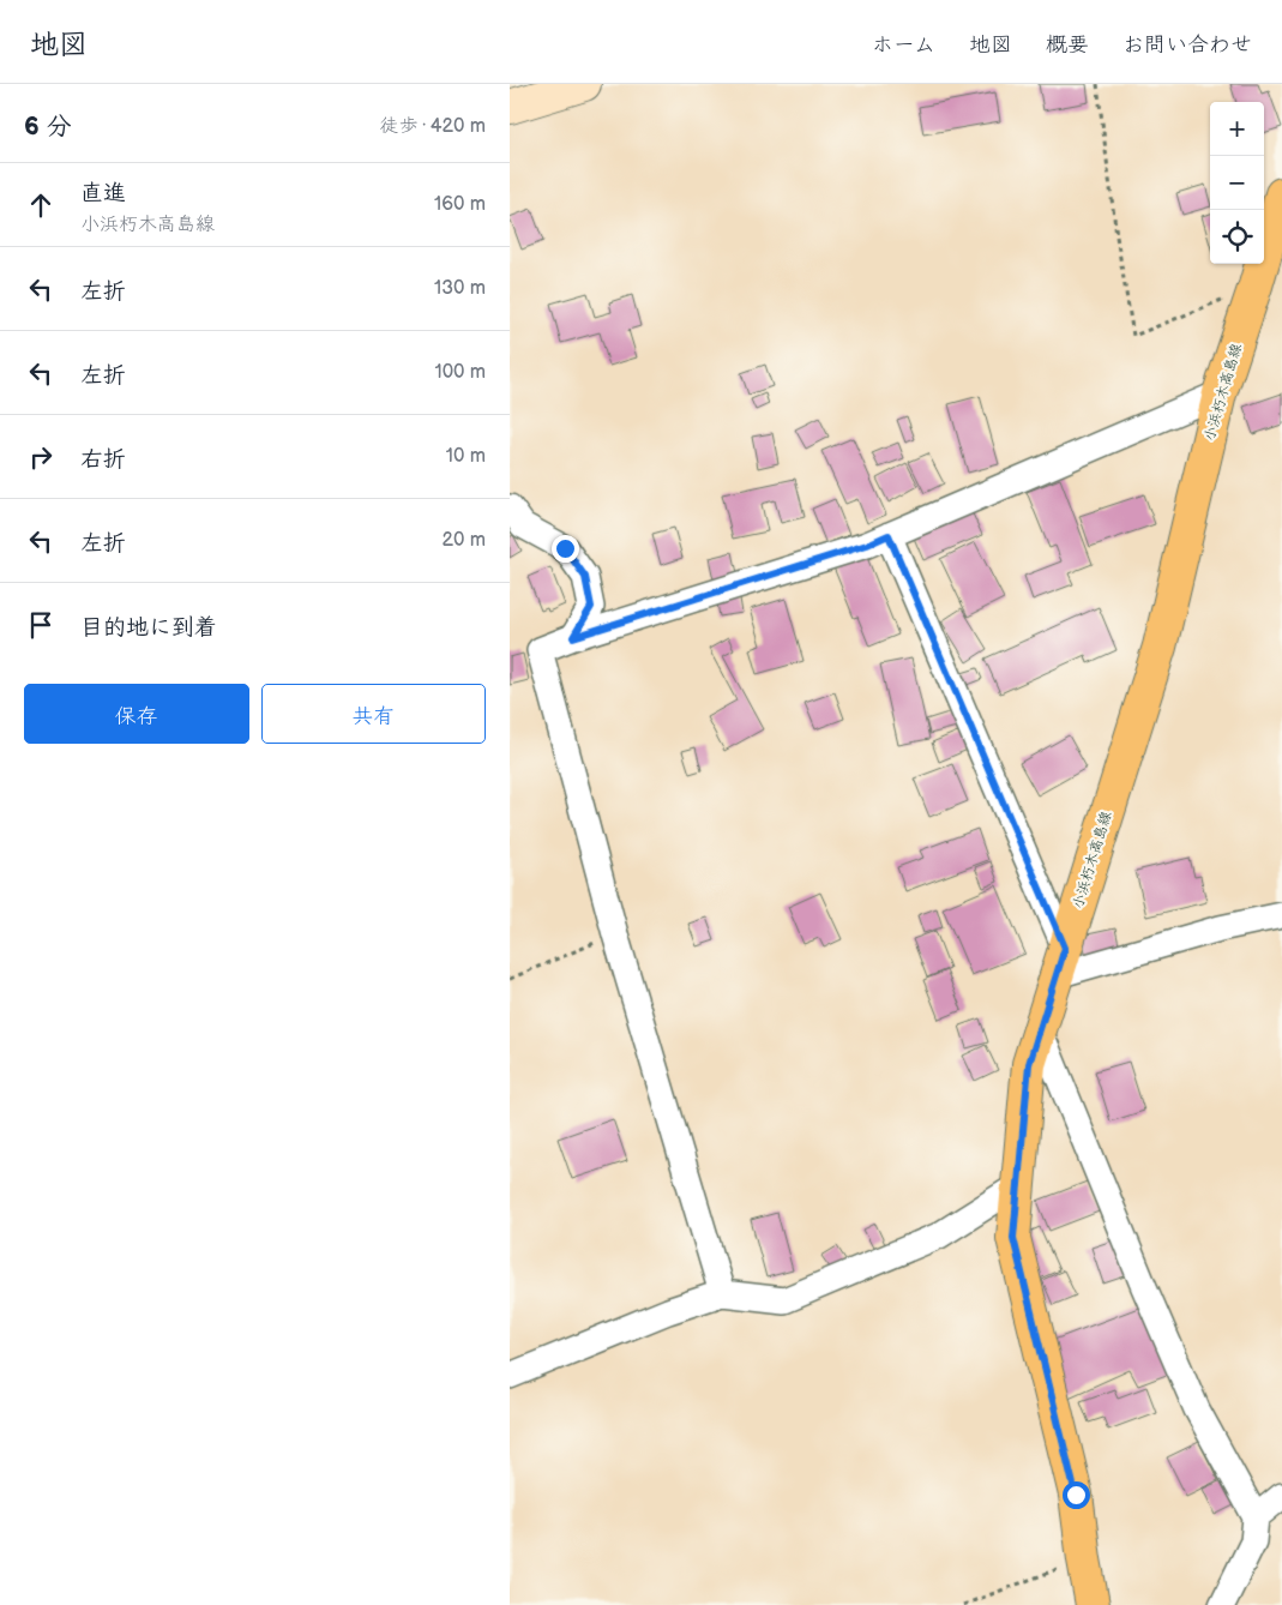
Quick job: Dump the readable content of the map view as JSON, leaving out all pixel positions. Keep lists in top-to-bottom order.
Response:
{
  "streets": {
    "main road": ["小浜朽木高島線"]
  },
  "page": {
    "header": "地図",
    "nav": [
      "ホーム",
      "地図",
      "概要",
      "お問い合わせ"
    ],
    "heading": ["6 分", "徒歩 · 420 m"],
    "map_buttons": ["+", "−"],
    "list": [
      ["直進", "小浜朽木高島線", "160 m"],
      ["左折", "130 m"],
      ["左折", "100 m"],
      ["右折", "10 m"],
      ["左折", "20 m"],
      "目的地に到着"
    ],
    "buttons": ["保存", "共有"]
  }
}
